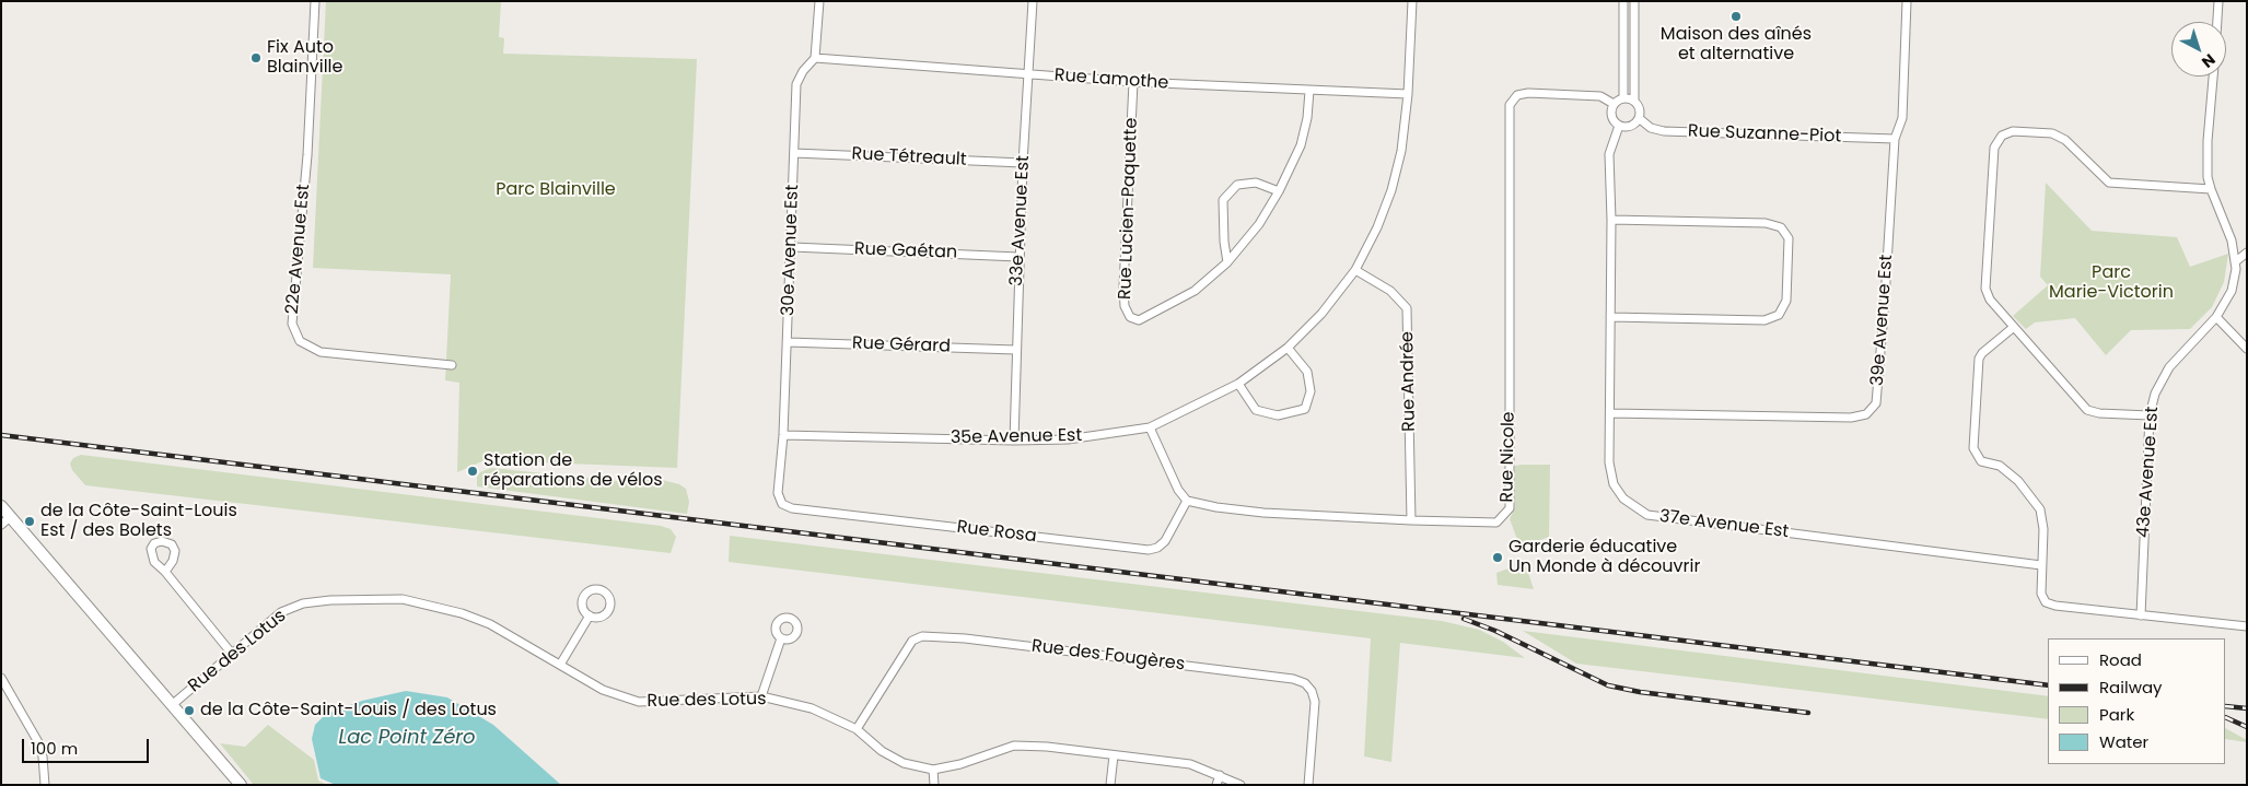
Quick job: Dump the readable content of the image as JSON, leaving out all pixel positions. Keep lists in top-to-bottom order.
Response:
{
  "streets": {
    "street": [
      "Rue Lamothe",
      "Rue Suzanne-Piot",
      "Rue Tétreault",
      "Rue Lucien-Paquette",
      "33e Avenue Est",
      "22e Avenue Est",
      "30e Avenue Est",
      "Rue Gaétan",
      "39e Avenue Est",
      "Rue Gérard",
      "Rue Andrée",
      "35e Avenue Est",
      "Rue Nicole",
      "43e Avenue Est",
      "37e Avenue Est",
      "Rue Rosa",
      "Rue des Lotus",
      "Rue des Fougères"
    ]
  },
  "crossings": [
    ["Rue Lamothe", "Rue Lucien-Paquette"],
    ["Rue Lamothe", "33e Avenue Est"],
    ["Rue Lamothe", "30e Avenue Est"],
    ["Rue Lamothe", "35e Avenue Est"],
    ["Rue Suzanne-Piot", "39e Avenue Est"],
    ["Rue Suzanne-Piot", "Rue Nicole"],
    ["Rue Suzanne-Piot", "37e Avenue Est"],
    ["Rue Tétreault", "33e Avenue Est"],
    ["Rue Tétreault", "30e Avenue Est"],
    ["33e Avenue Est", "Rue Gaétan"],
    ["33e Avenue Est", "Rue Gérard"],
    ["33e Avenue Est", "35e Avenue Est"],
    ["30e Avenue Est", "Rue Gaétan"],
    ["30e Avenue Est", "Rue Gérard"],
    ["30e Avenue Est", "35e Avenue Est"],
    ["30e Avenue Est", "Rue Rosa"],
    ["39e Avenue Est", "37e Avenue Est"],
    ["Rue Andrée", "35e Avenue Est"],
    ["Rue Andrée", "Rue Nicole"],
    ["Rue Nicole", "37e Avenue Est"],
    ["Rue Nicole", "Rue Rosa"],
    ["Rue des Lotus", "Rue des Fougères"]
  ],
  "water": ["Lac Point Zéro"],
  "parks": ["Parc Blainville", "Parc Marie-Victorin"],
  "places": [
    "Maison des aînés et alternative",
    "Fix Auto Blainville",
    "Station de réparations de vélos",
    "de la Côte-Saint-Louis Est / des Bolets",
    "Garderie éducative Un Monde à découvrir",
    "de la Côte-Saint-Louis / des Lotus"
  ],
  "legend": [
    "Road",
    "Railway",
    "Park",
    "Water"
  ],
  "scale_bar": "100 m",
  "north": "bottom right"
}
